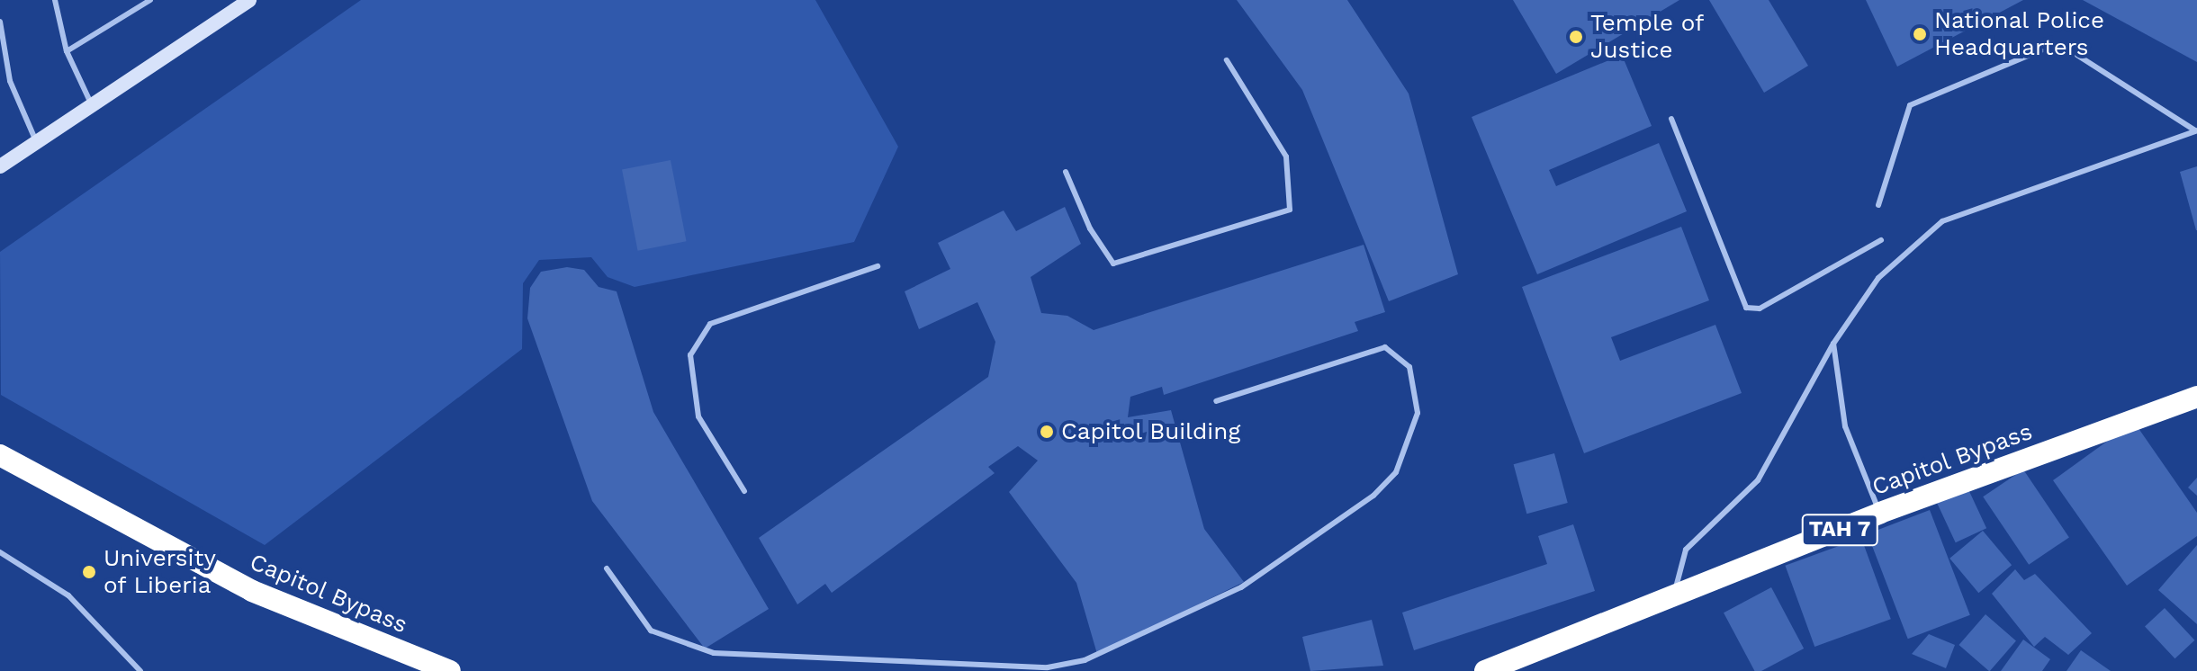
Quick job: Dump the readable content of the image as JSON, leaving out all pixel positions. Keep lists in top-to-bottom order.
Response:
{
  "streets": {
    "highway": ["Capitol Bypass", "TAH 7"]
  },
  "places": [
    "National Police Headquarters",
    "Temple of Justice",
    "Capitol Building",
    "University of Liberia"
  ]
}
